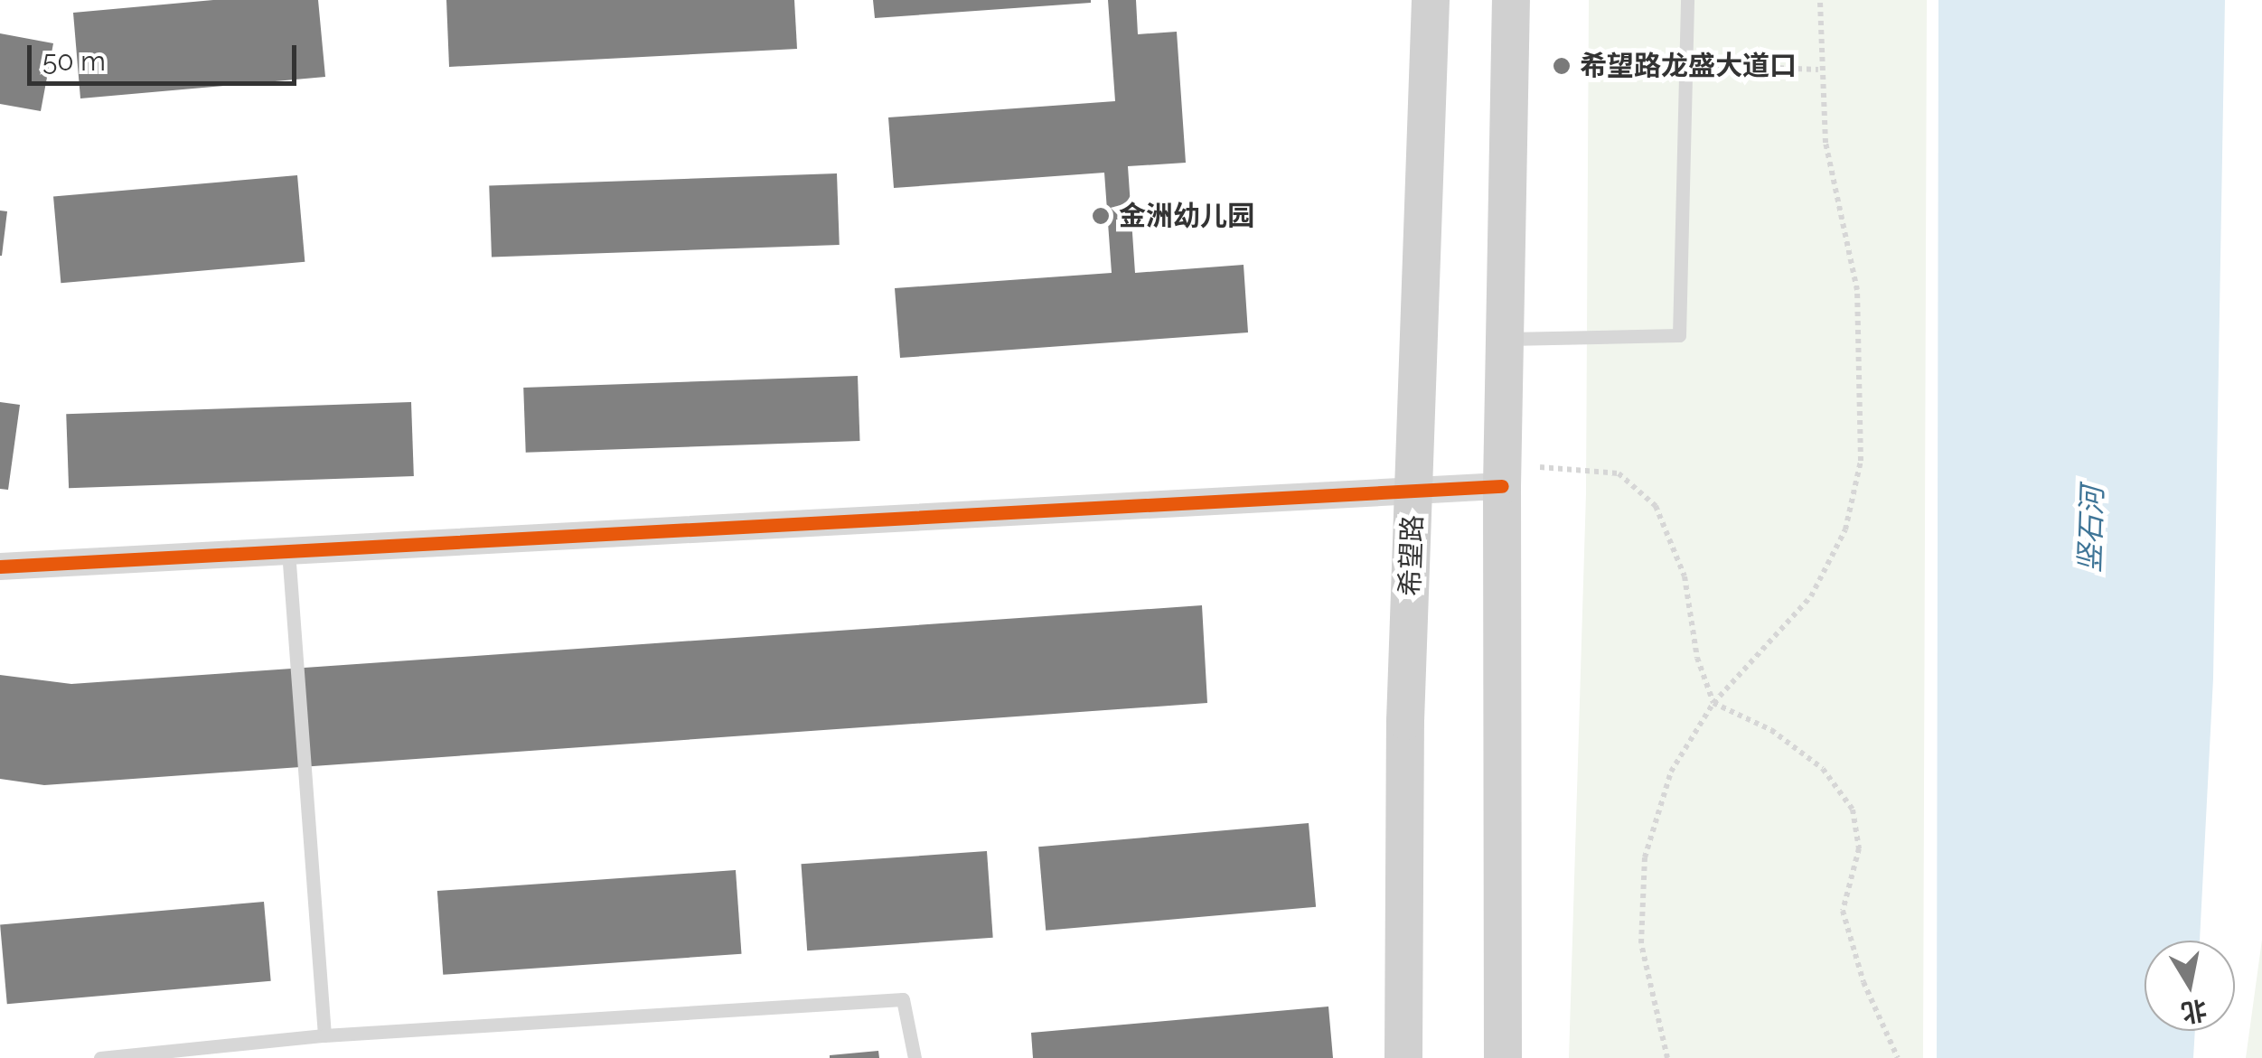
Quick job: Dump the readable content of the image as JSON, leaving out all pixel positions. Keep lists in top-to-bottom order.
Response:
{
  "streets": {
    "main road": ["希望路"]
  },
  "water": ["竖石河"],
  "places": ["希望路龙盛大道口", "金洲幼儿园"],
  "scale_bar": "50 m",
  "north": "bottom"
}
